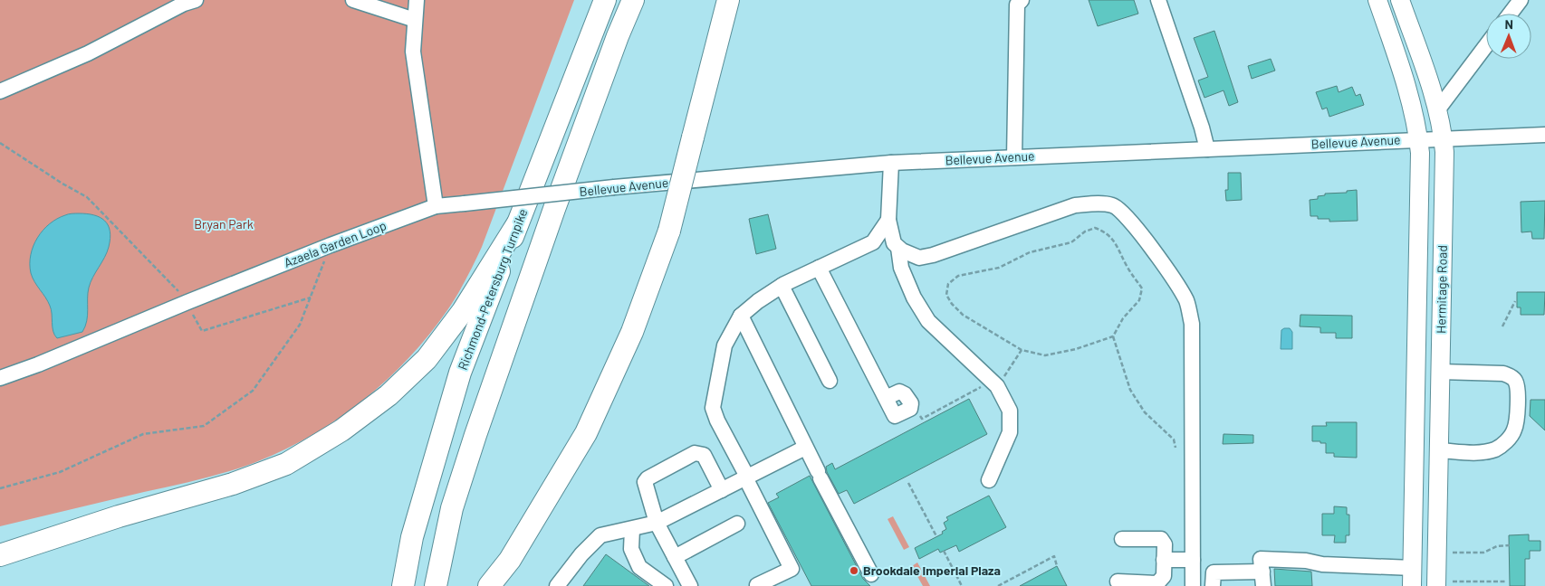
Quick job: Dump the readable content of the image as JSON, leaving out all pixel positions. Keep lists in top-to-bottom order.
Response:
{
  "streets": {
    "highway": ["Richmond-Petersburg Turnpike"],
    "main road": ["Hermitage Road"],
    "street": ["Bellevue Avenue", "Azaela Garden Loop"]
  },
  "crossings": [
    ["Bellevue Avenue", "Azaela Garden Loop"],
    ["Bellevue Avenue", "Hermitage Road"]
  ],
  "parks": ["Bryan Park"],
  "places": ["Brookdale Imperial Plaza"],
  "north": "top"
}
